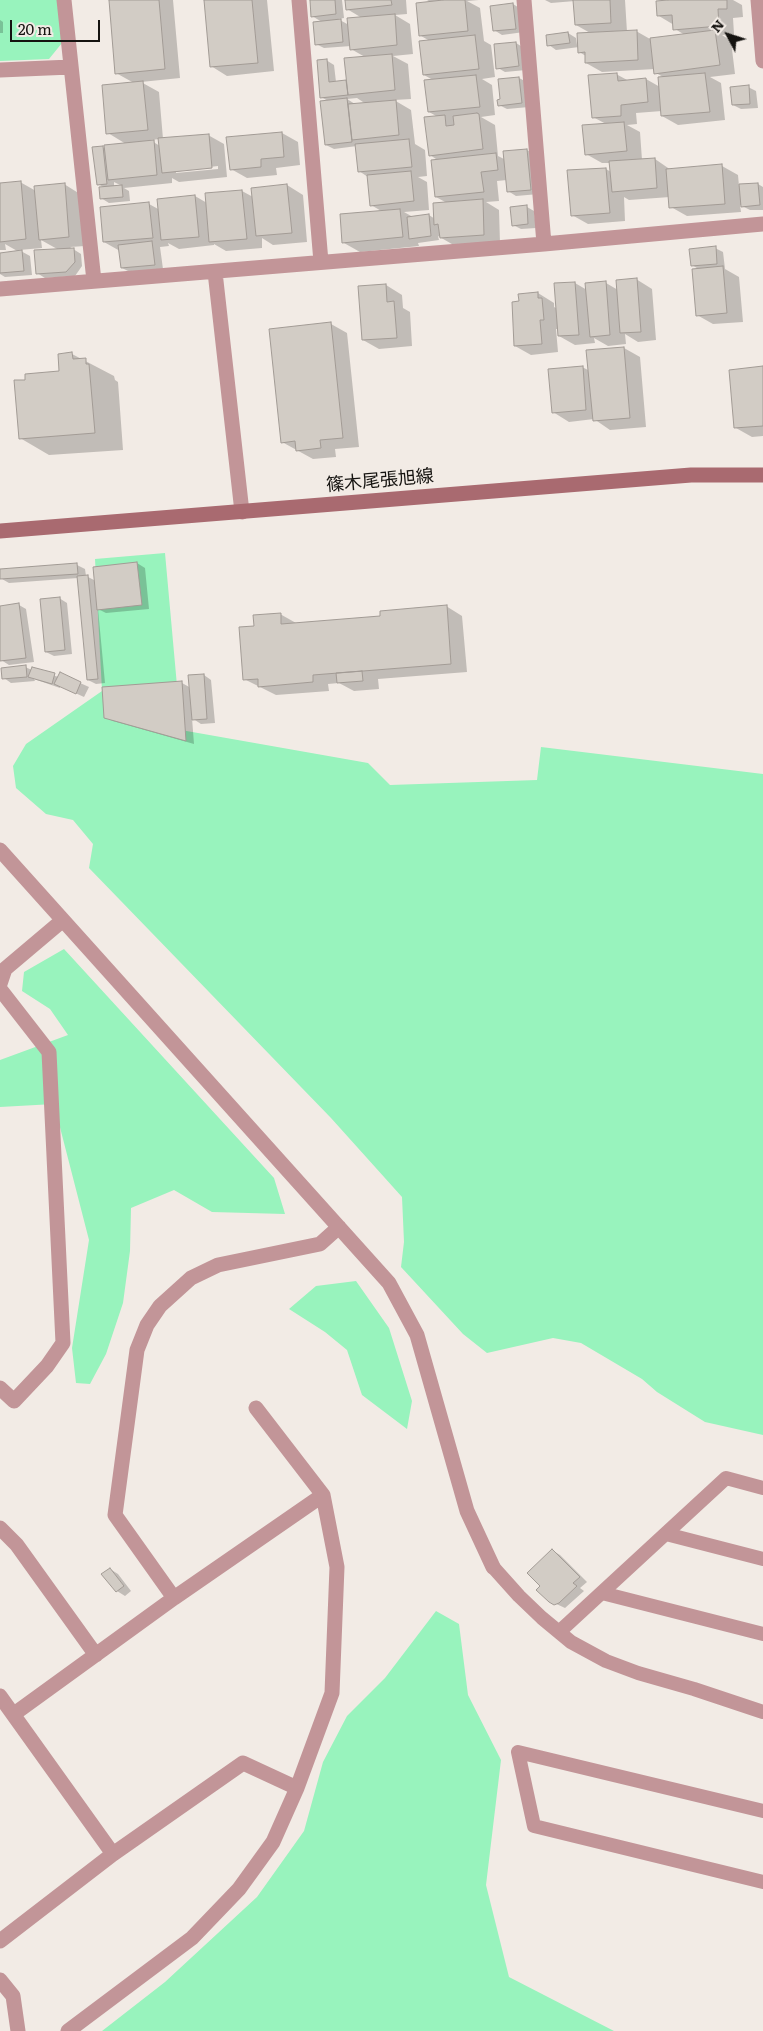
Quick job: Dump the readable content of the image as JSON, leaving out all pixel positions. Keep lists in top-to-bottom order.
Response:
{
  "streets": {
    "main road": ["篠木尾張旭線"]
  },
  "scale_bar": "20 m",
  "north": "top left"
}
